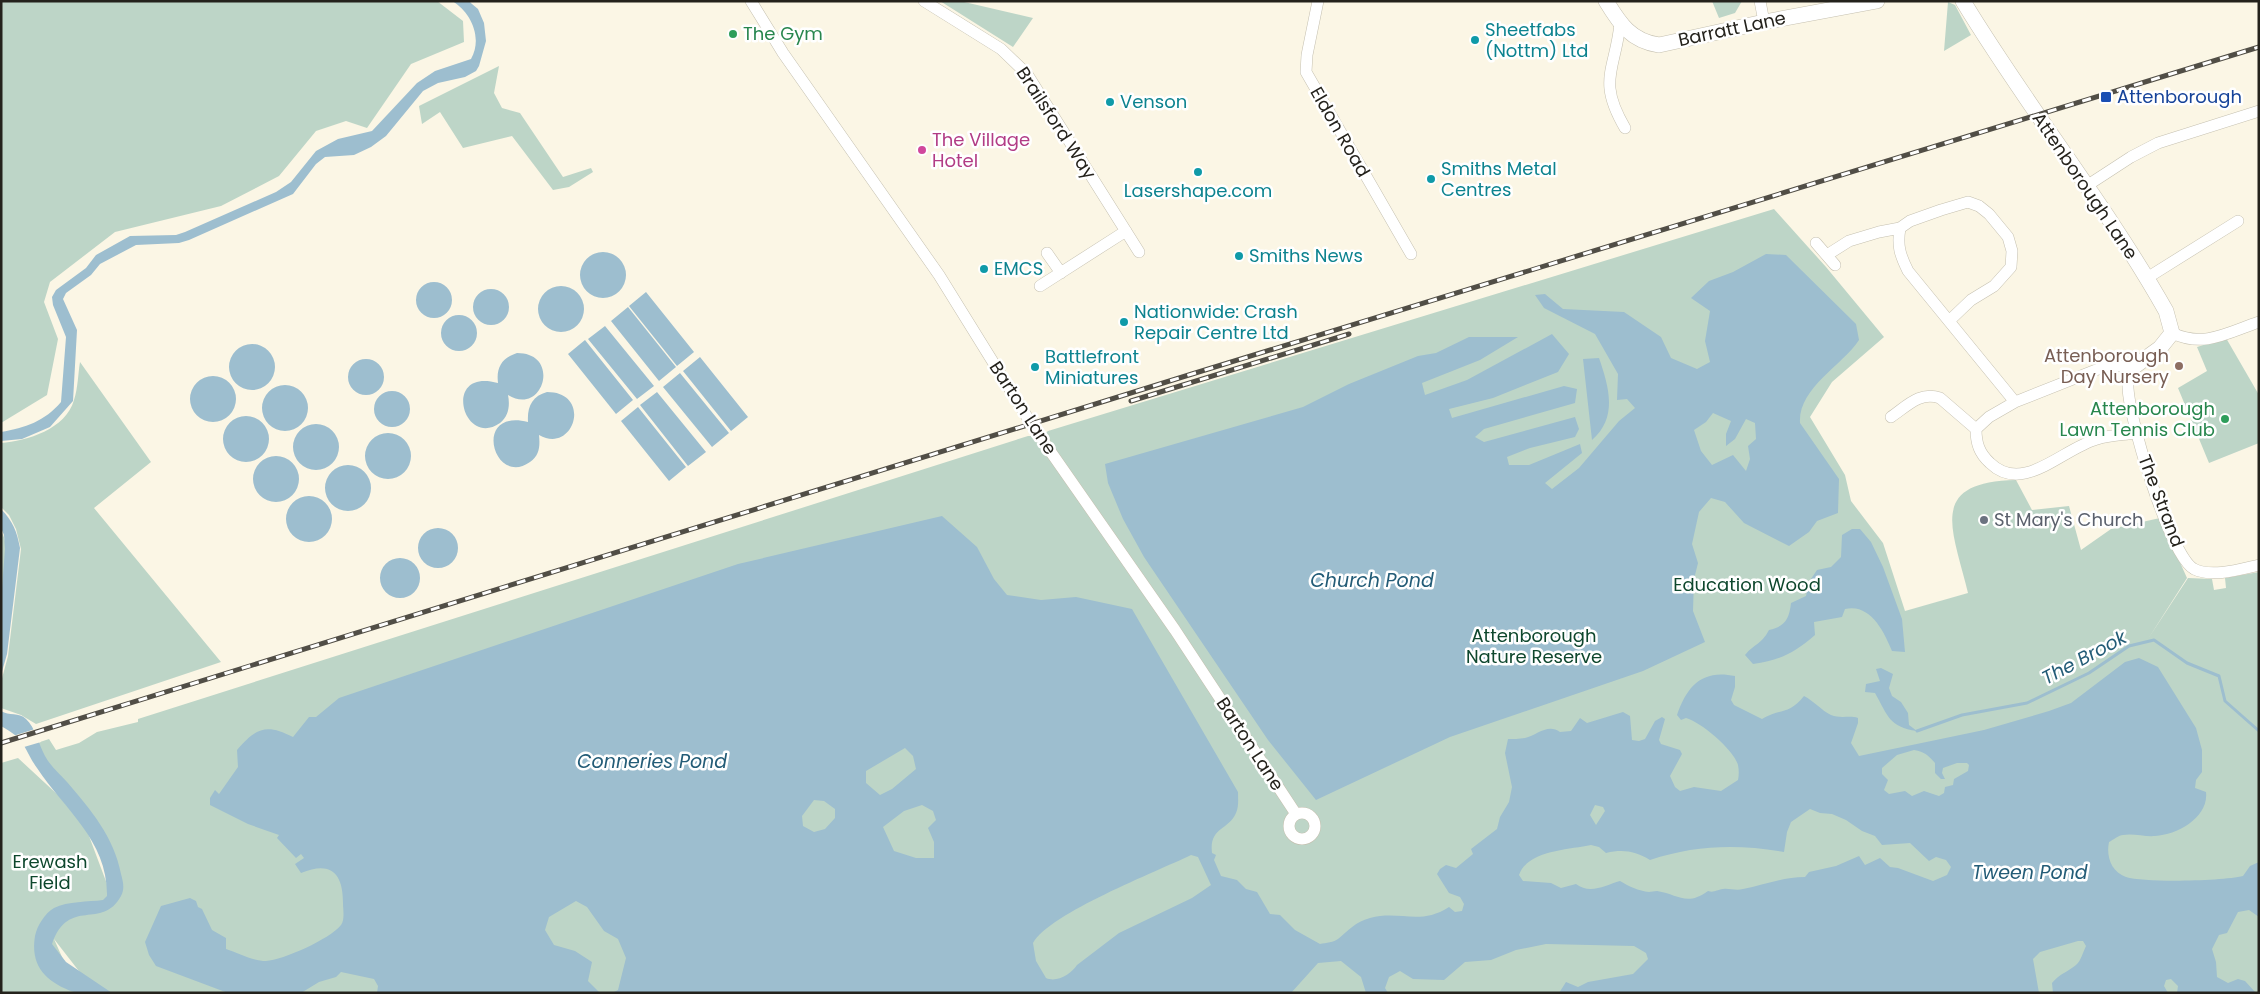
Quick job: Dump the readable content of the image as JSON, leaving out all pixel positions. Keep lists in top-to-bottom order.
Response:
{
  "streets": {
    "street": [
      "Barratt Lane",
      "Brailsford Way",
      "Eldon Road",
      "Attenborough Lane",
      "Barton Lane",
      "The Strand"
    ]
  },
  "water": [
    "Church Pond",
    "The Brook",
    "Conneries Pond",
    "Tween Pond"
  ],
  "parks": ["Education Wood", "Attenborough Nature Reserve", "Erewash Field"],
  "places": {
    "other": [
      "The Gym",
      "Sheetfabs (Nottm) Ltd",
      "Venson",
      "The Village Hotel",
      "Lasershape.com",
      "Smiths Metal Centres",
      "Smiths News",
      "EMCS",
      "Nationwide: Crash Repair Centre Ltd",
      "Attenborough Day Nursery",
      "Battlefront Miniatures",
      "Attenborough Lawn Tennis Club",
      "St Mary's Church"
    ],
    "transit": ["Attenborough"]
  }
}
